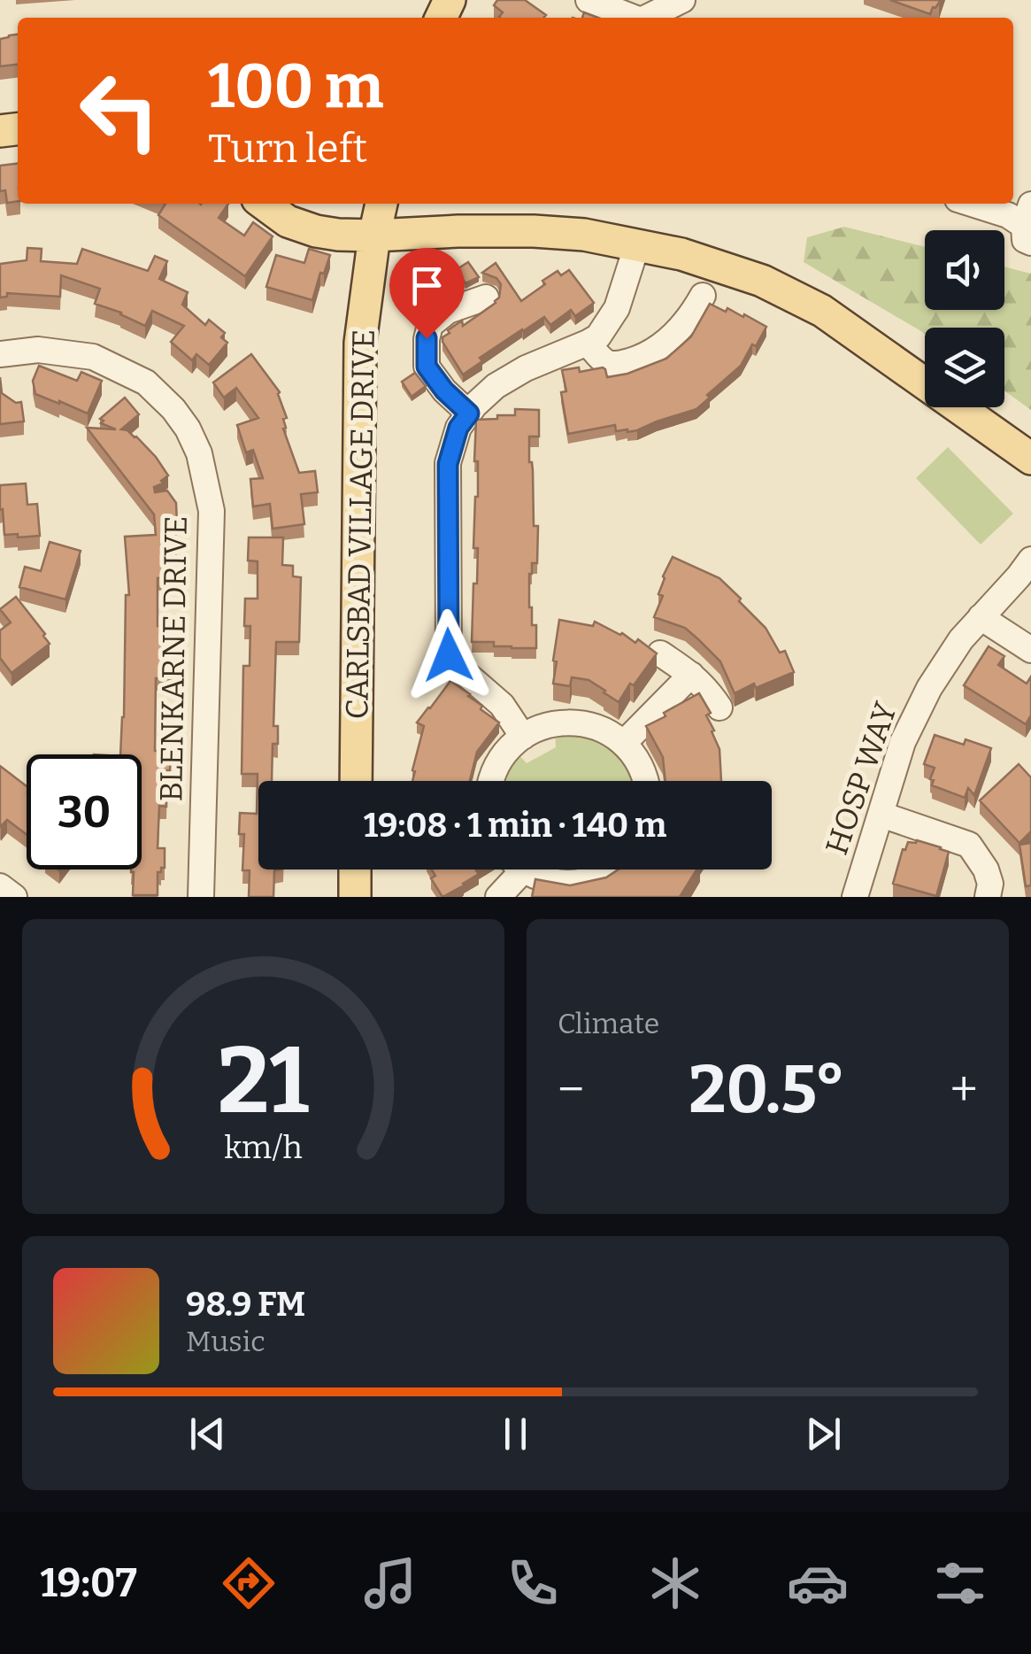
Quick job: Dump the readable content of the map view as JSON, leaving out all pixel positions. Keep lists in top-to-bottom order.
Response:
{
  "streets": {
    "main road": ["CARLSBAD VILLAGE DRIVE"],
    "street": ["BLENKARNE DRIVE", "HOSP WAY"]
  },
  "page": {
    "turn": ["100 m", "Turn left"],
    "limit": "30",
    "trip": "19:08 · 1 min · 140 m",
    "tile": "Climate",
    "heat": ["−", "20.5°", "+"],
    "song": ["98.9 FM", "Music"],
    "tabs": "19:07",
    "gauge": ["21", "km/h"]
  }
}
